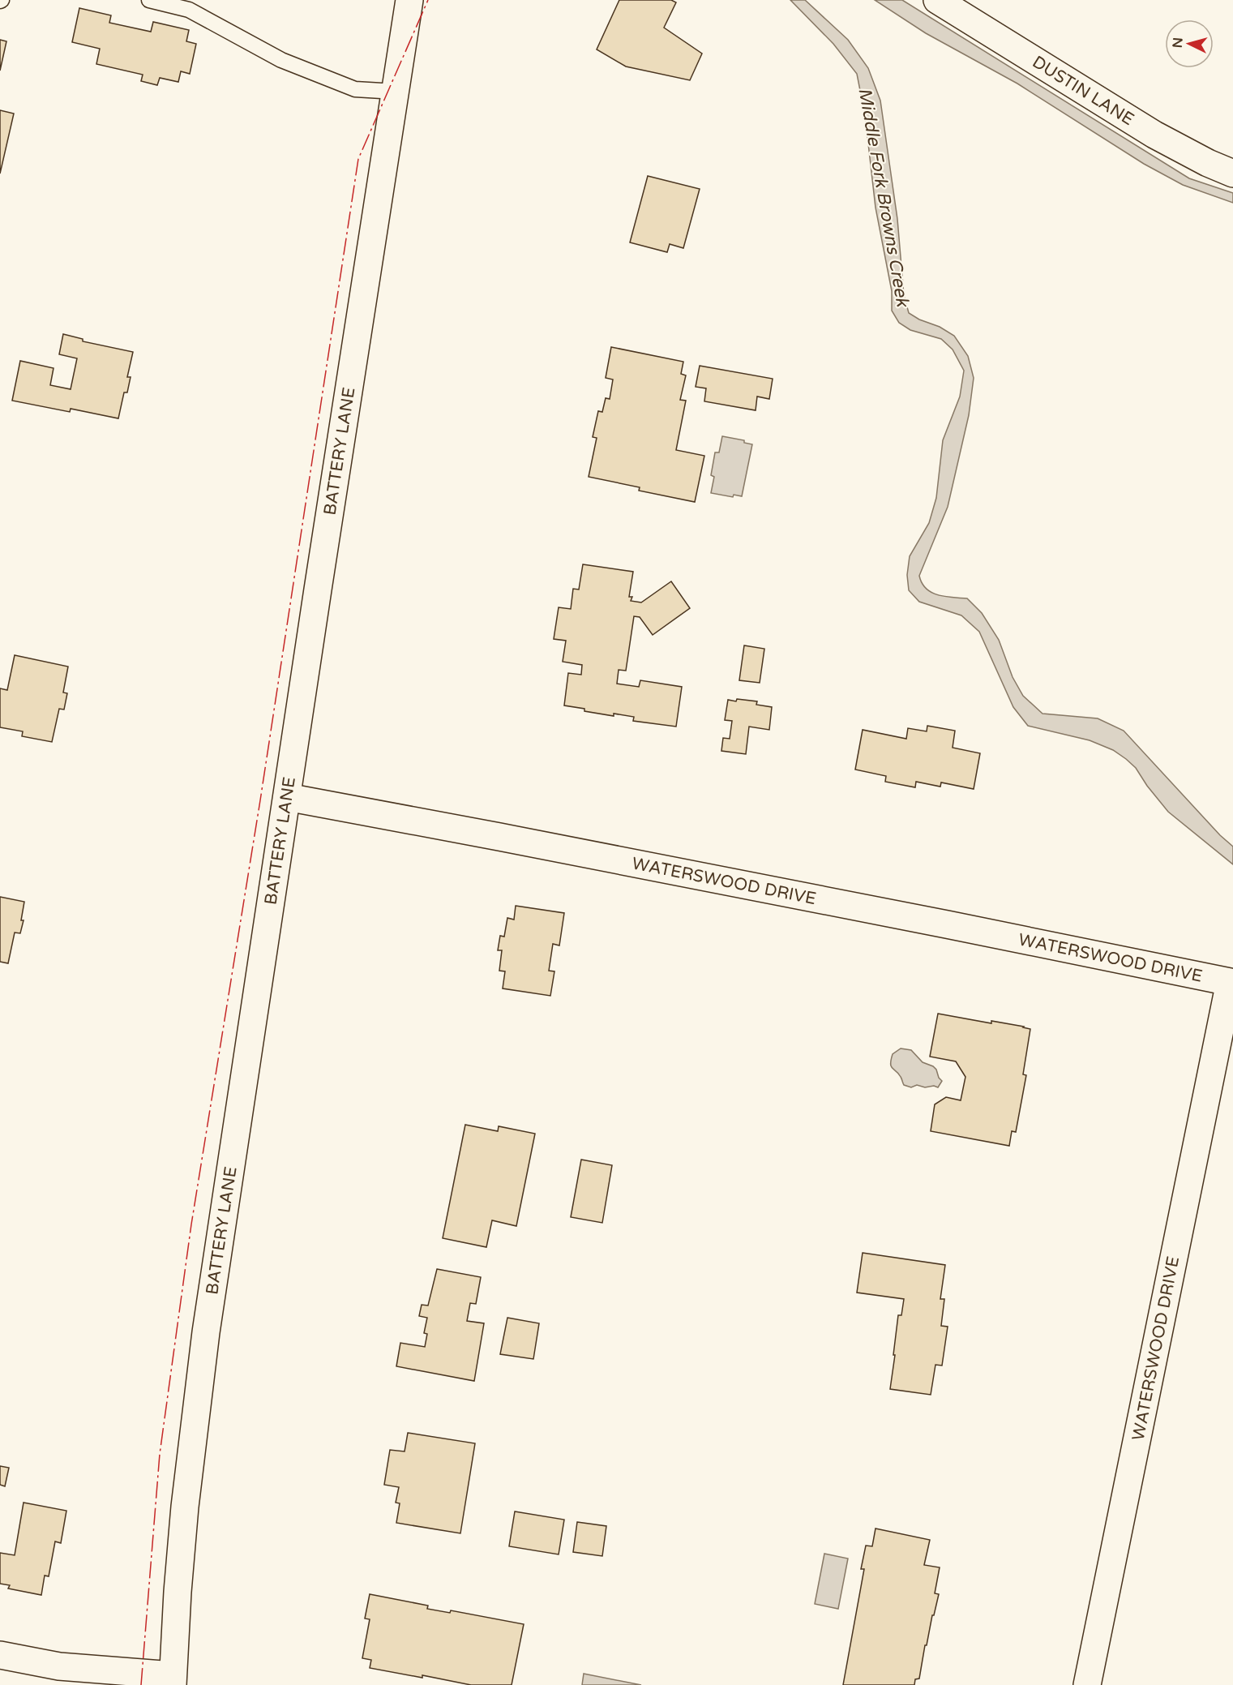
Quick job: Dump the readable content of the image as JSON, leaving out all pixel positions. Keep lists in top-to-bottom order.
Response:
{
  "streets": {
    "street": ["DUSTIN LANE", "BATTERY LANE", "WATERSWOOD DRIVE"]
  },
  "crossings": [
    ["BATTERY LANE", "WATERSWOOD DRIVE"]
  ],
  "water": ["Middle Fork Browns Creek"],
  "north": "left"
}
